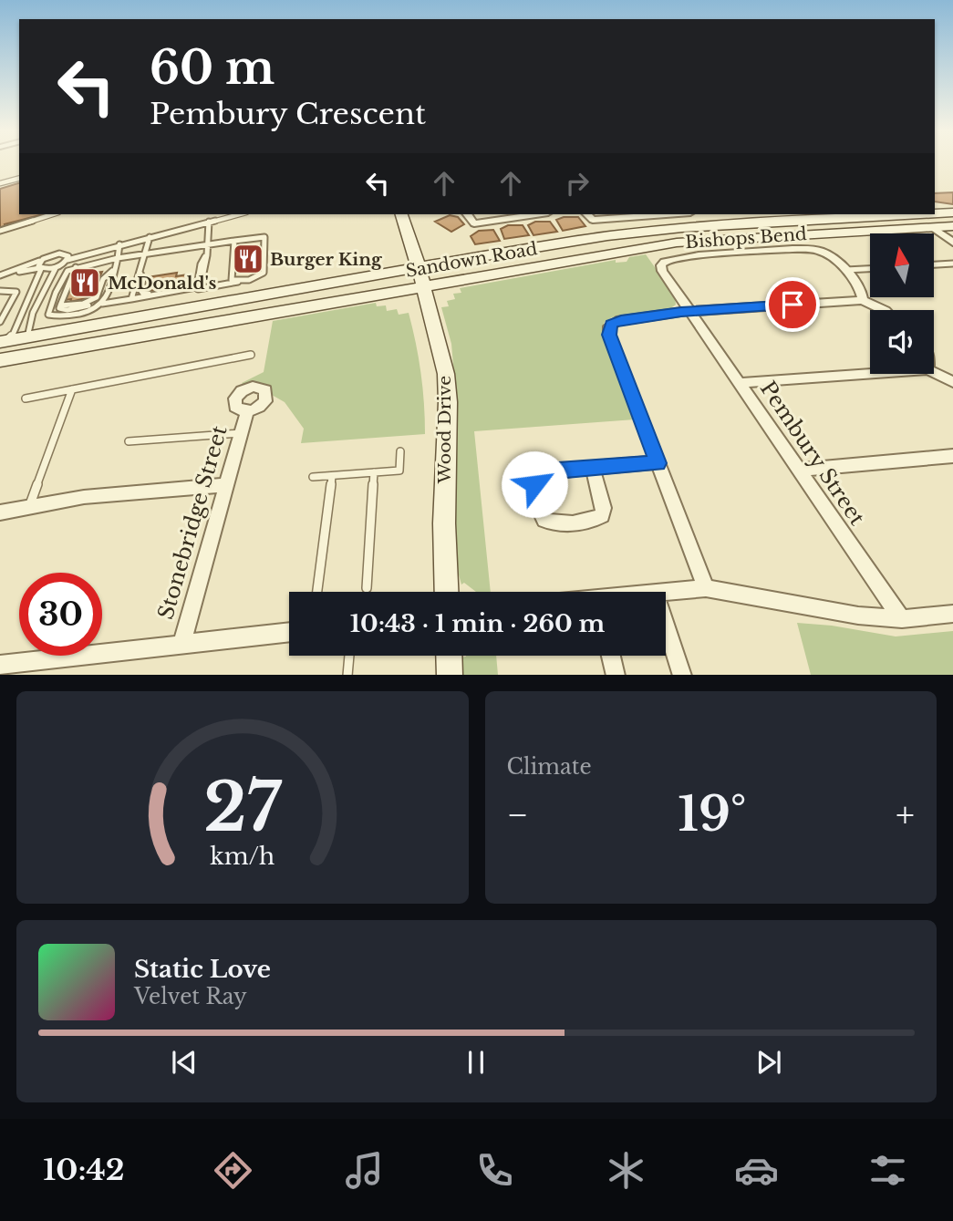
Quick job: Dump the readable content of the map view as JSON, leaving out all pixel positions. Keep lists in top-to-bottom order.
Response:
{
  "streets": {
    "main road": ["Sandown Road", "Wood Drive"],
    "street": ["Bishops Bend", "Pembury Street", "Stonebridge Street"]
  },
  "crossings": [
    ["Bishops Bend", "Pembury Street"],
    ["Sandown Road", "Wood Drive"]
  ],
  "places": {
    "restaurant": ["Burger King", "McDonald's"]
  },
  "north": "top",
  "page": {
    "turn": ["60 m", "Pembury Crescent"],
    "limit": "30",
    "trip": "10:43 · 1 min · 260 m",
    "tile": "Climate",
    "heat": ["−", "19°", "+"],
    "song": ["Static Love", "Velvet Ray"],
    "tabs": "10:42",
    "gauge": ["27", "km/h"]
  }
}
